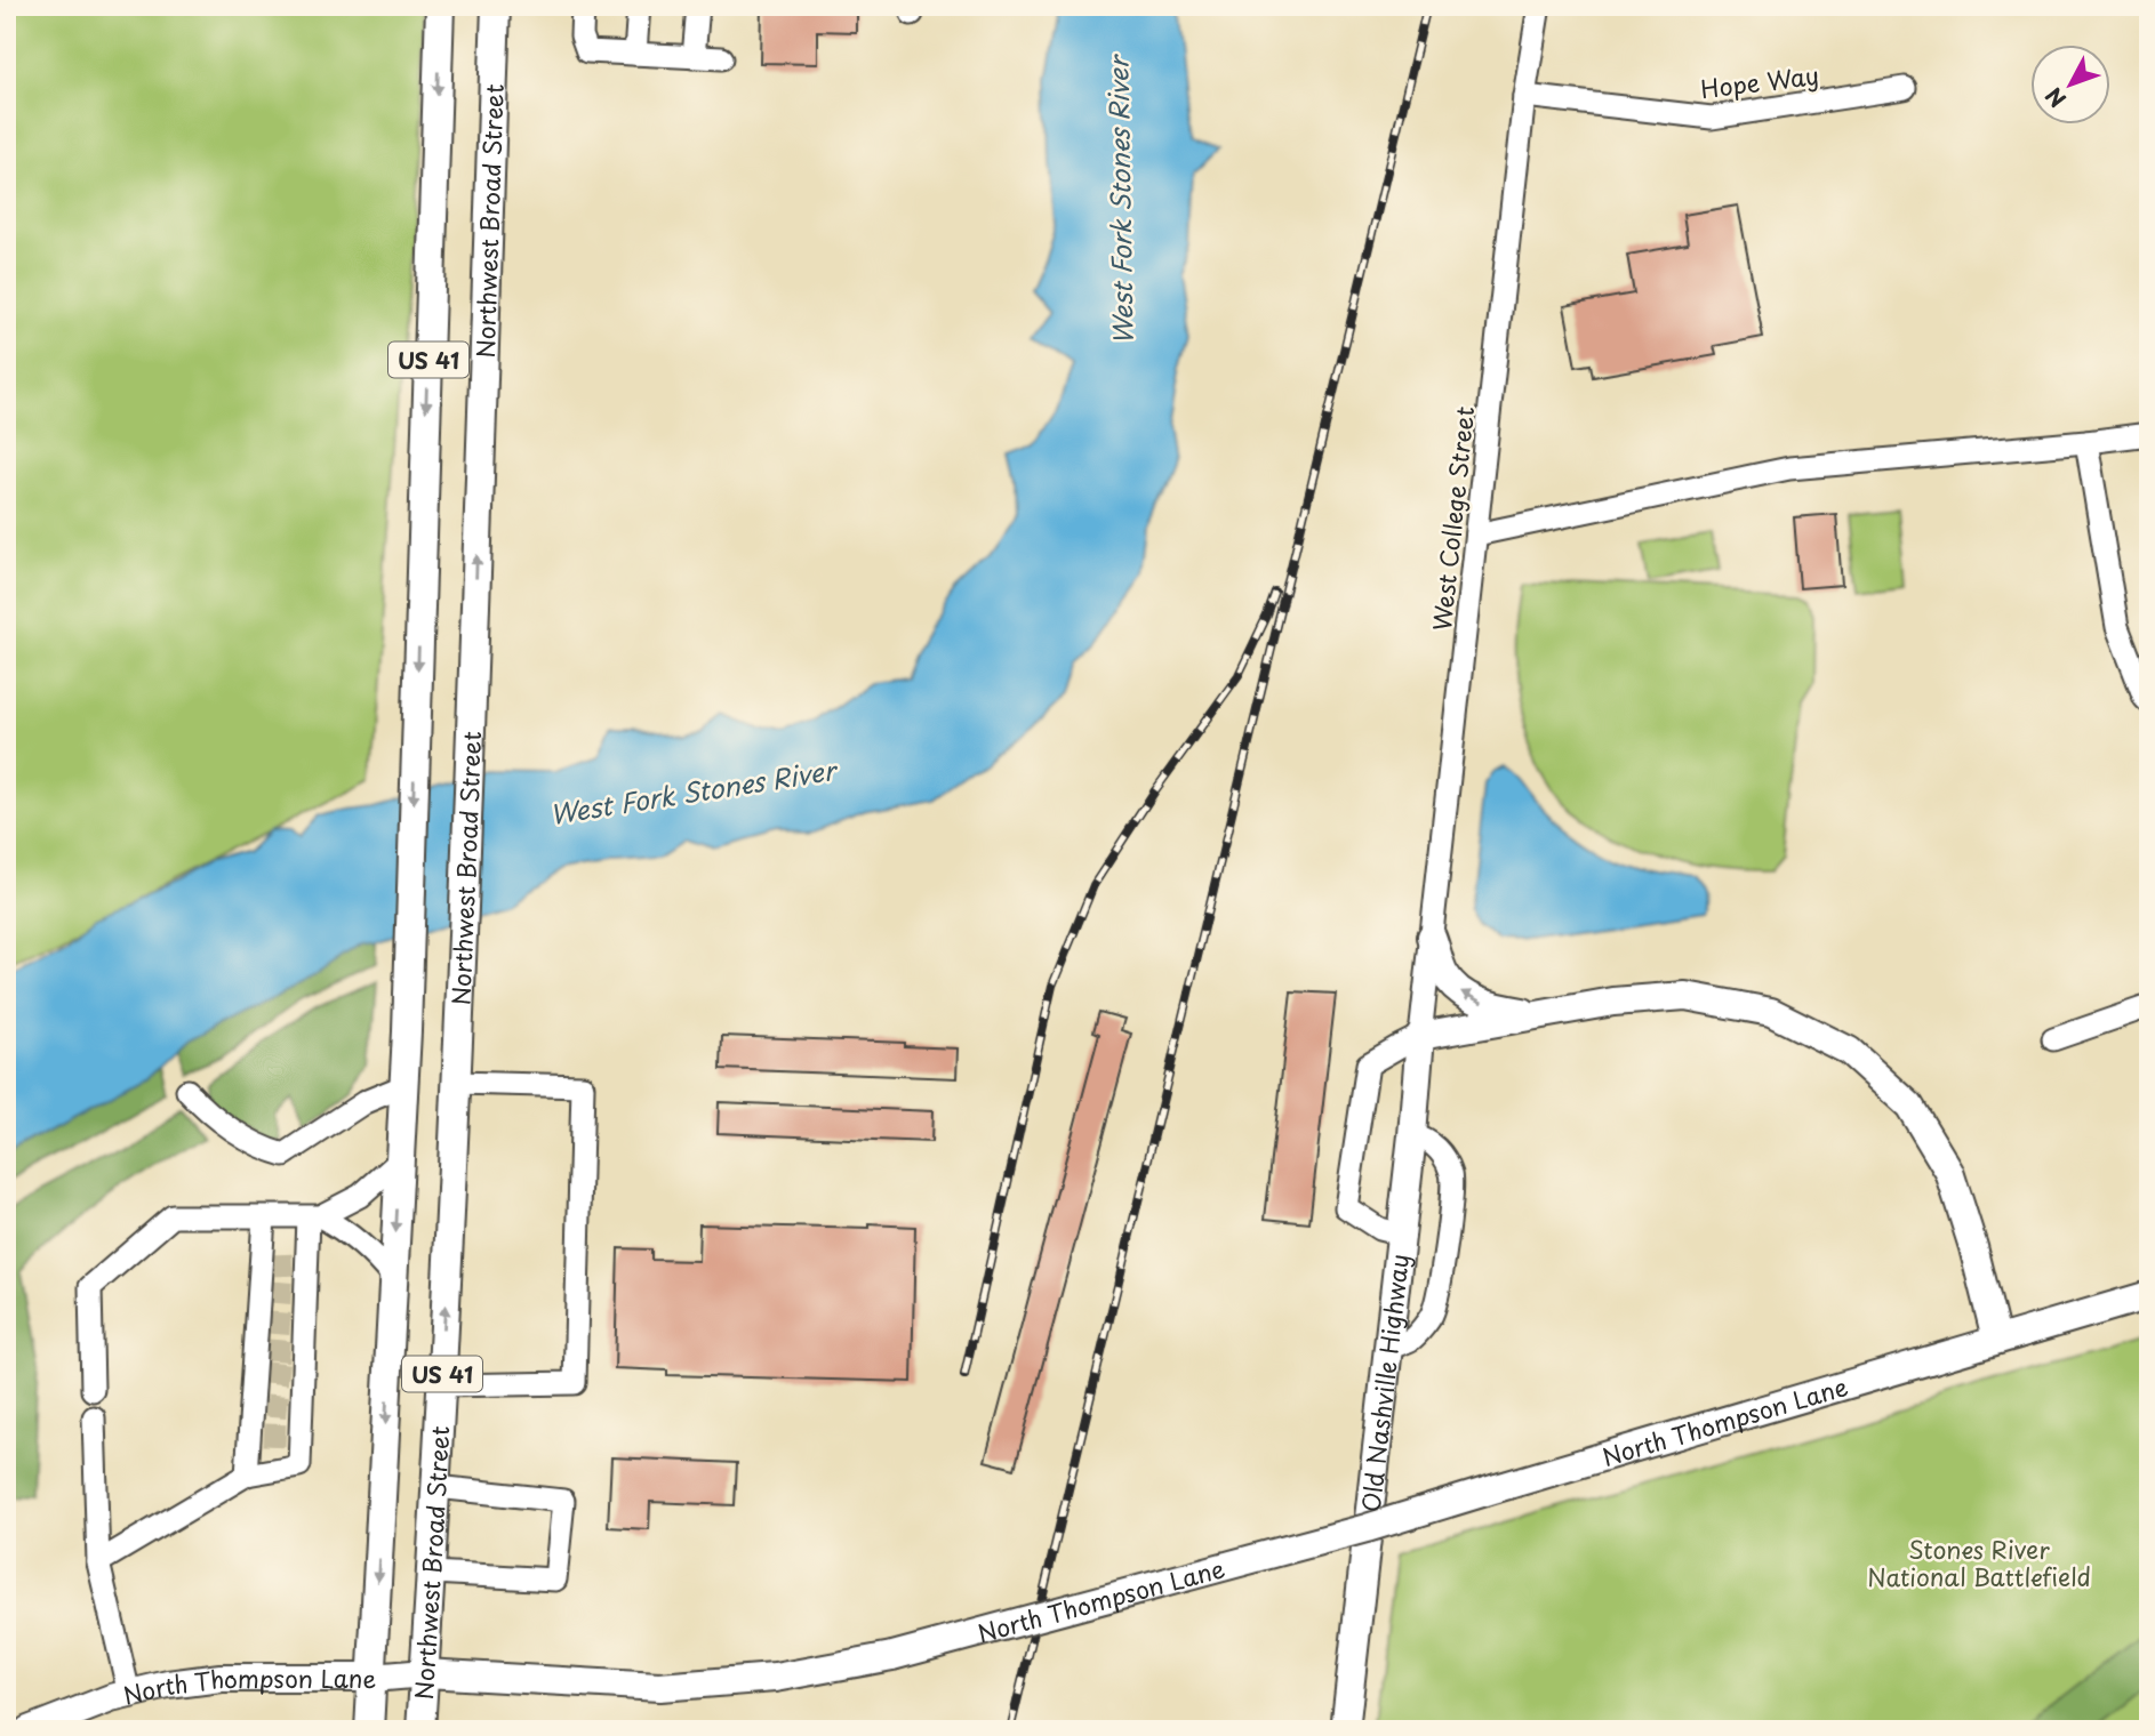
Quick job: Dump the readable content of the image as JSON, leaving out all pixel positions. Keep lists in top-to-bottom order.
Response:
{
  "streets": {
    "main road": [
      "Northwest Broad Street",
      "US 41",
      "Old Nashville Highway",
      "North Thompson Lane"
    ],
    "street": ["Hope Way", "West College Street"]
  },
  "crossings": [
    ["Hope Way", "West College Street"],
    ["Northwest Broad Street", "North Thompson Lane"],
    ["US 41", "North Thompson Lane"],
    ["West College Street", "Old Nashville Highway"]
  ],
  "water": ["West Fork Stones River"],
  "parks": ["Stones River National Battlefield"],
  "north": "bottom left"
}
